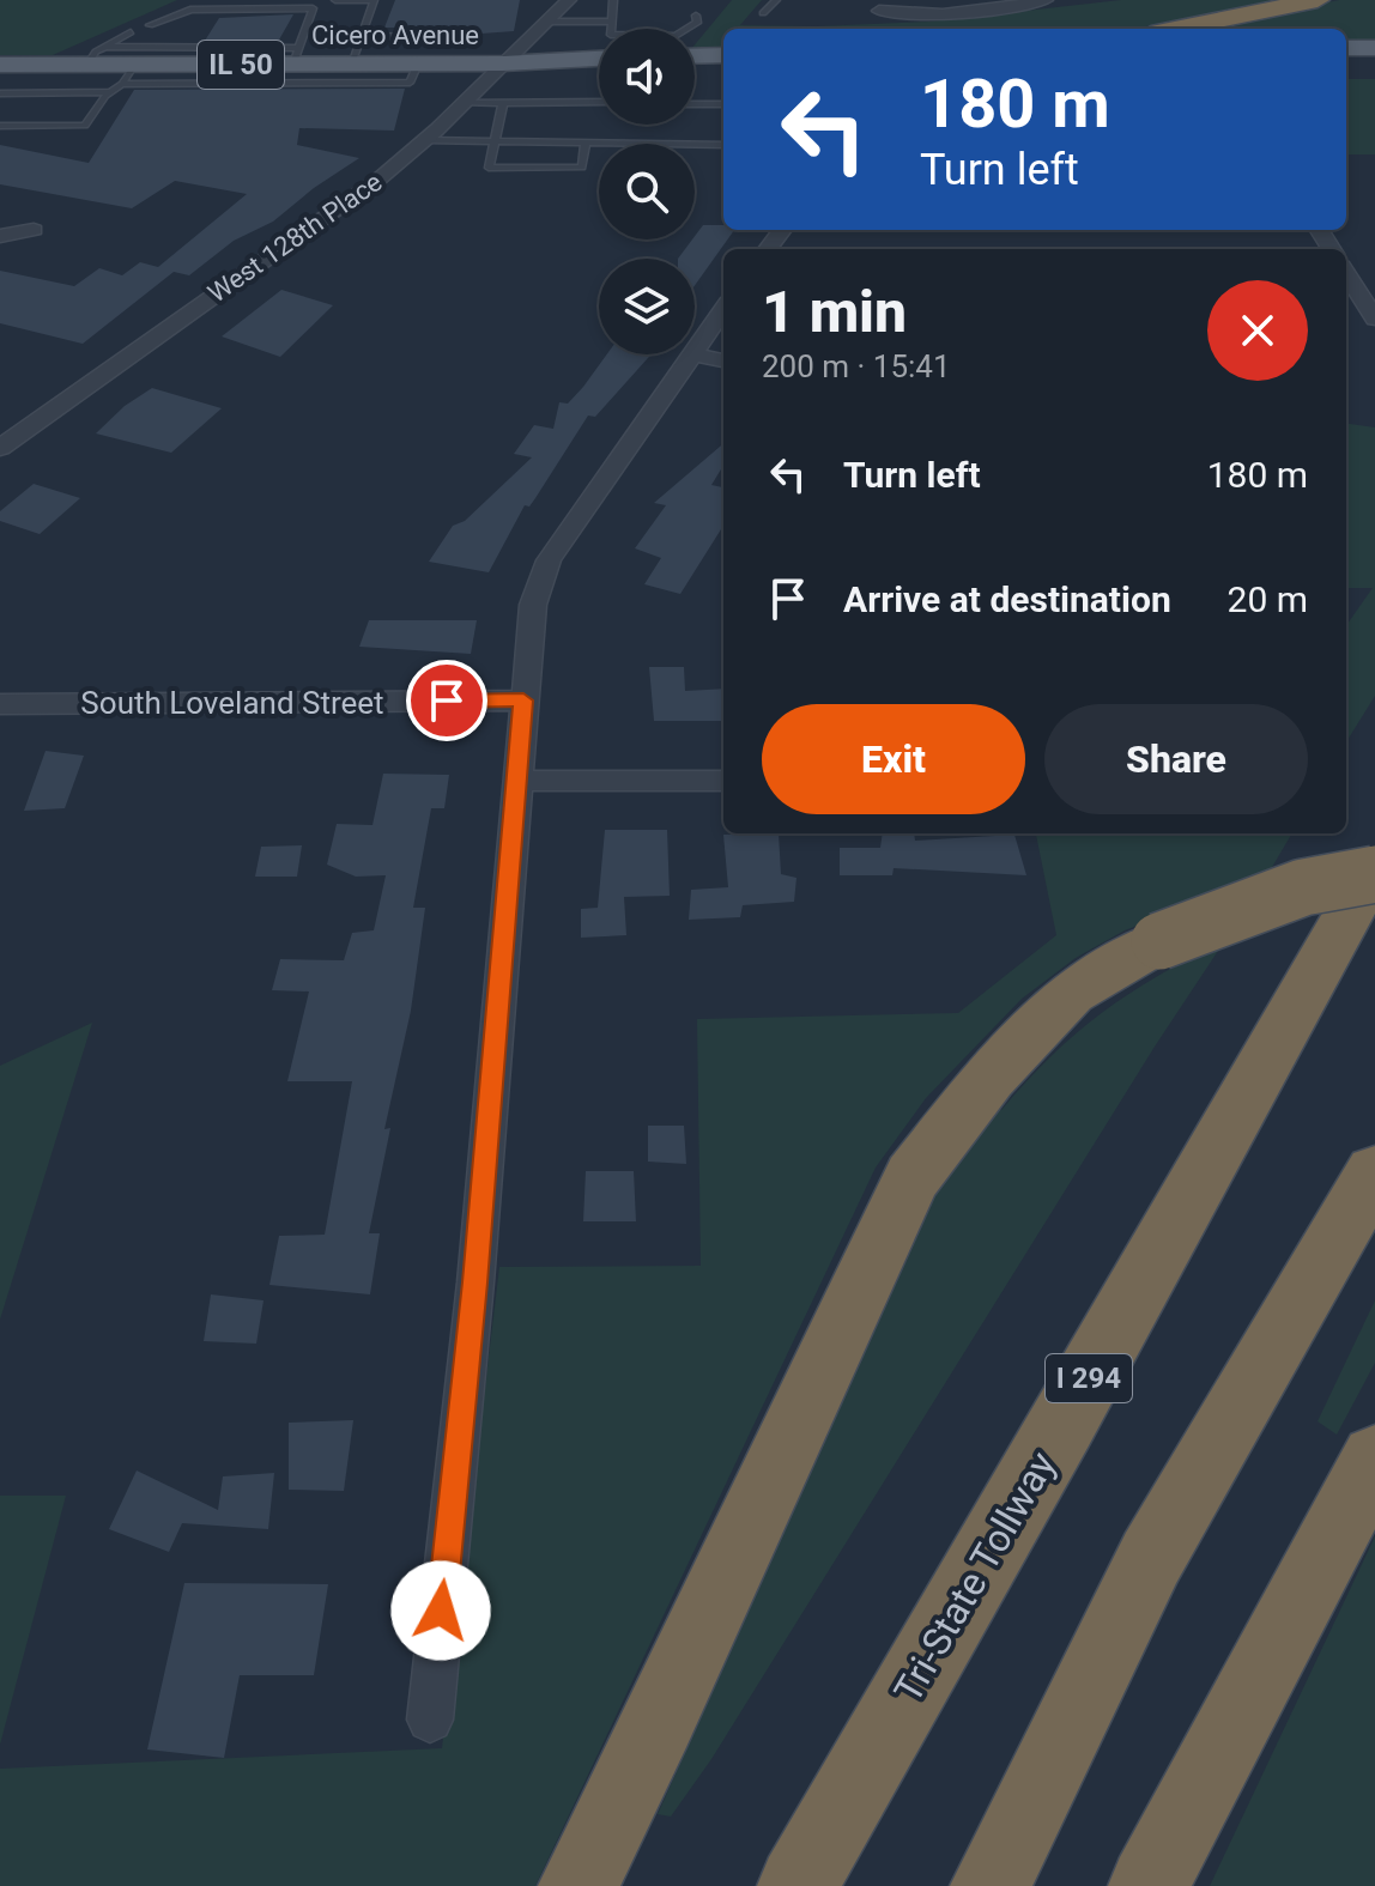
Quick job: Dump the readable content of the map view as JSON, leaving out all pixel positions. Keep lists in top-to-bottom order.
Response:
{
  "streets": {
    "highway": ["I 294", "Tri-State Tollway"],
    "main road": ["Cicero Avenue", "IL 50"],
    "street": ["West 128th Place", "South Loveland Street"]
  },
  "crossings": [
    ["Cicero Avenue", "West 128th Place"]
  ],
  "page": {
    "turn": ["180 m", "Turn left"],
    "heading": ["1 min", "200 m · 15:41"],
    "list": [
      {
        "name": "Turn left",
        "value": "180 m"
      },
      {
        "name": "Arrive at destination",
        "value": "20 m"
      }
    ],
    "buttons": ["Exit", "Share"]
  }
}
